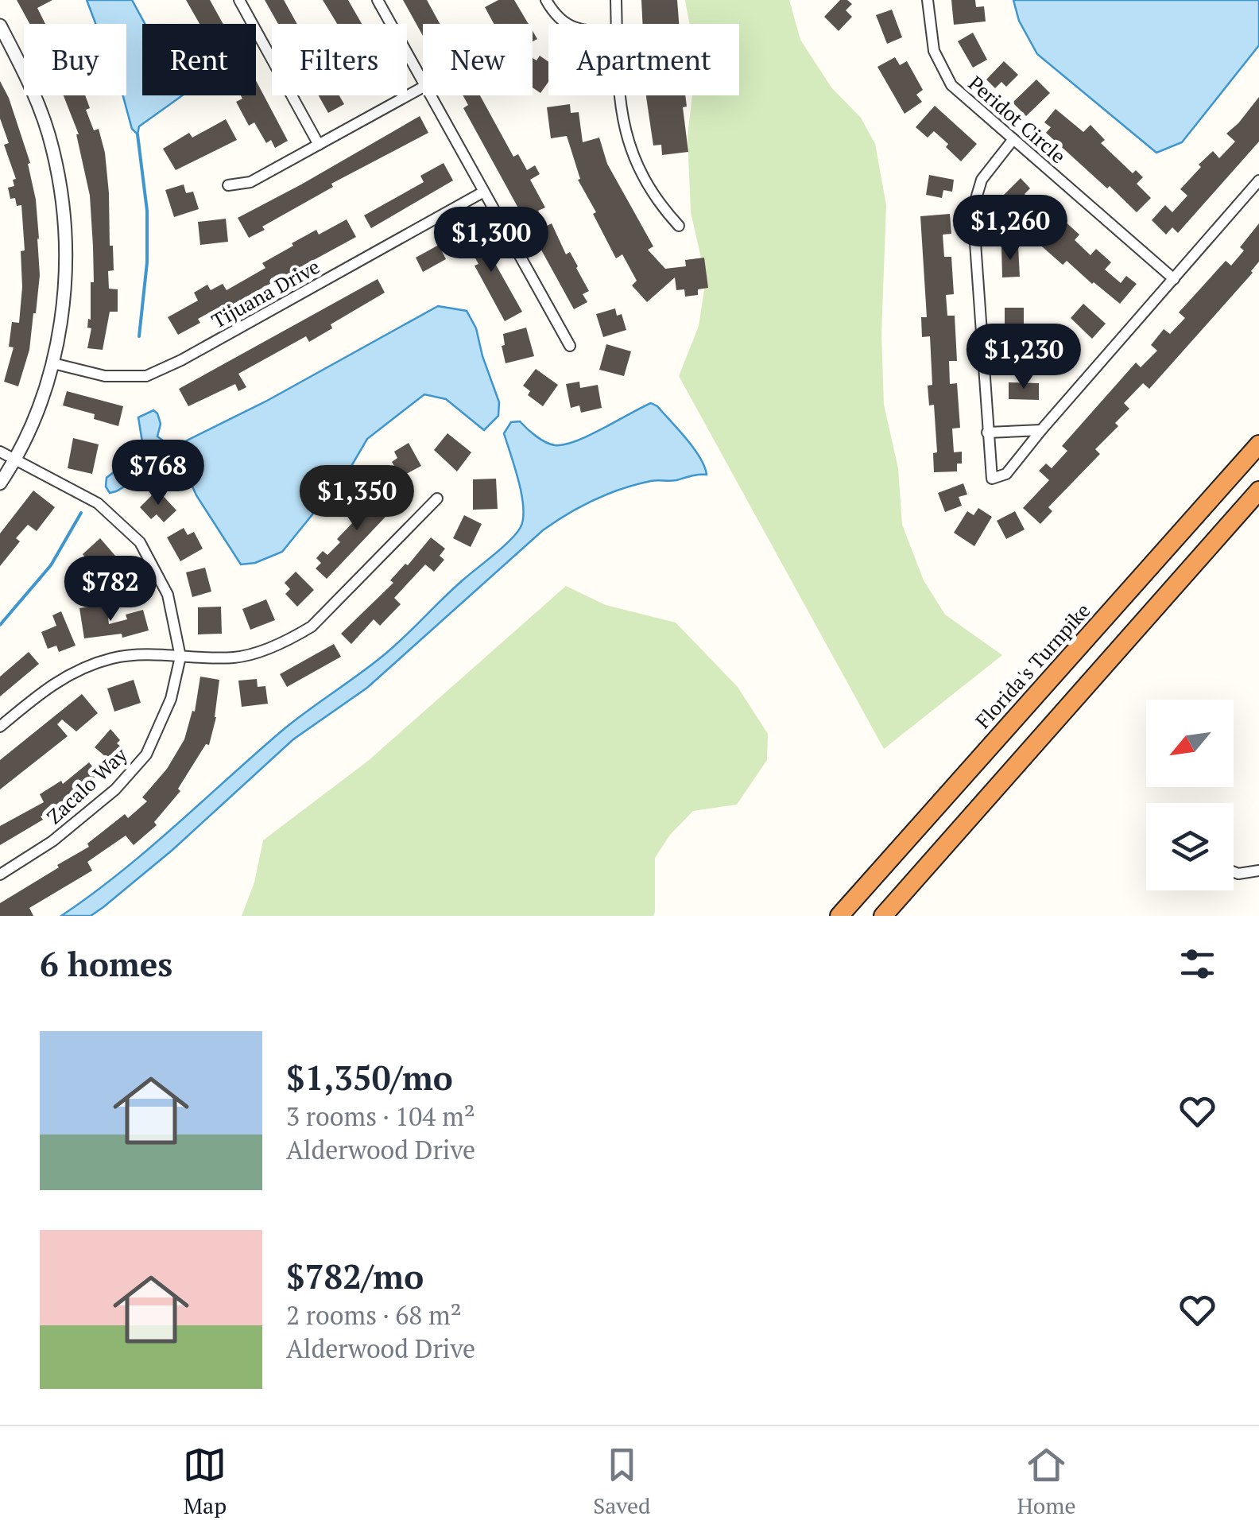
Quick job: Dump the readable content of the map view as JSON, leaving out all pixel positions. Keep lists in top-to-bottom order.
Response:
{
  "streets": {
    "highway": ["Florida's Turnpike"],
    "street": ["Peridot Circle", "Tijuana Drive", "Zacalo Way"]
  },
  "north": "bottom left",
  "page": {
    "chip": [
      "Buy",
      "Rent",
      "Filters",
      "New",
      "Apartment"
    ],
    "price": [
      "$1,260",
      "$1,300",
      "$1,230",
      "$768",
      "$1,350",
      "$782"
    ],
    "heading": "6 homes",
    "list": [
      {
        "name": "$1,350/mo",
        "note": "3 rooms · 104 m² · Alderwood Drive"
      },
      {
        "name": "$782/mo",
        "note": "2 rooms · 68 m² · Alderwood Drive"
      }
    ],
    "tabs": ["Map", "Saved", "Home"]
  }
}
